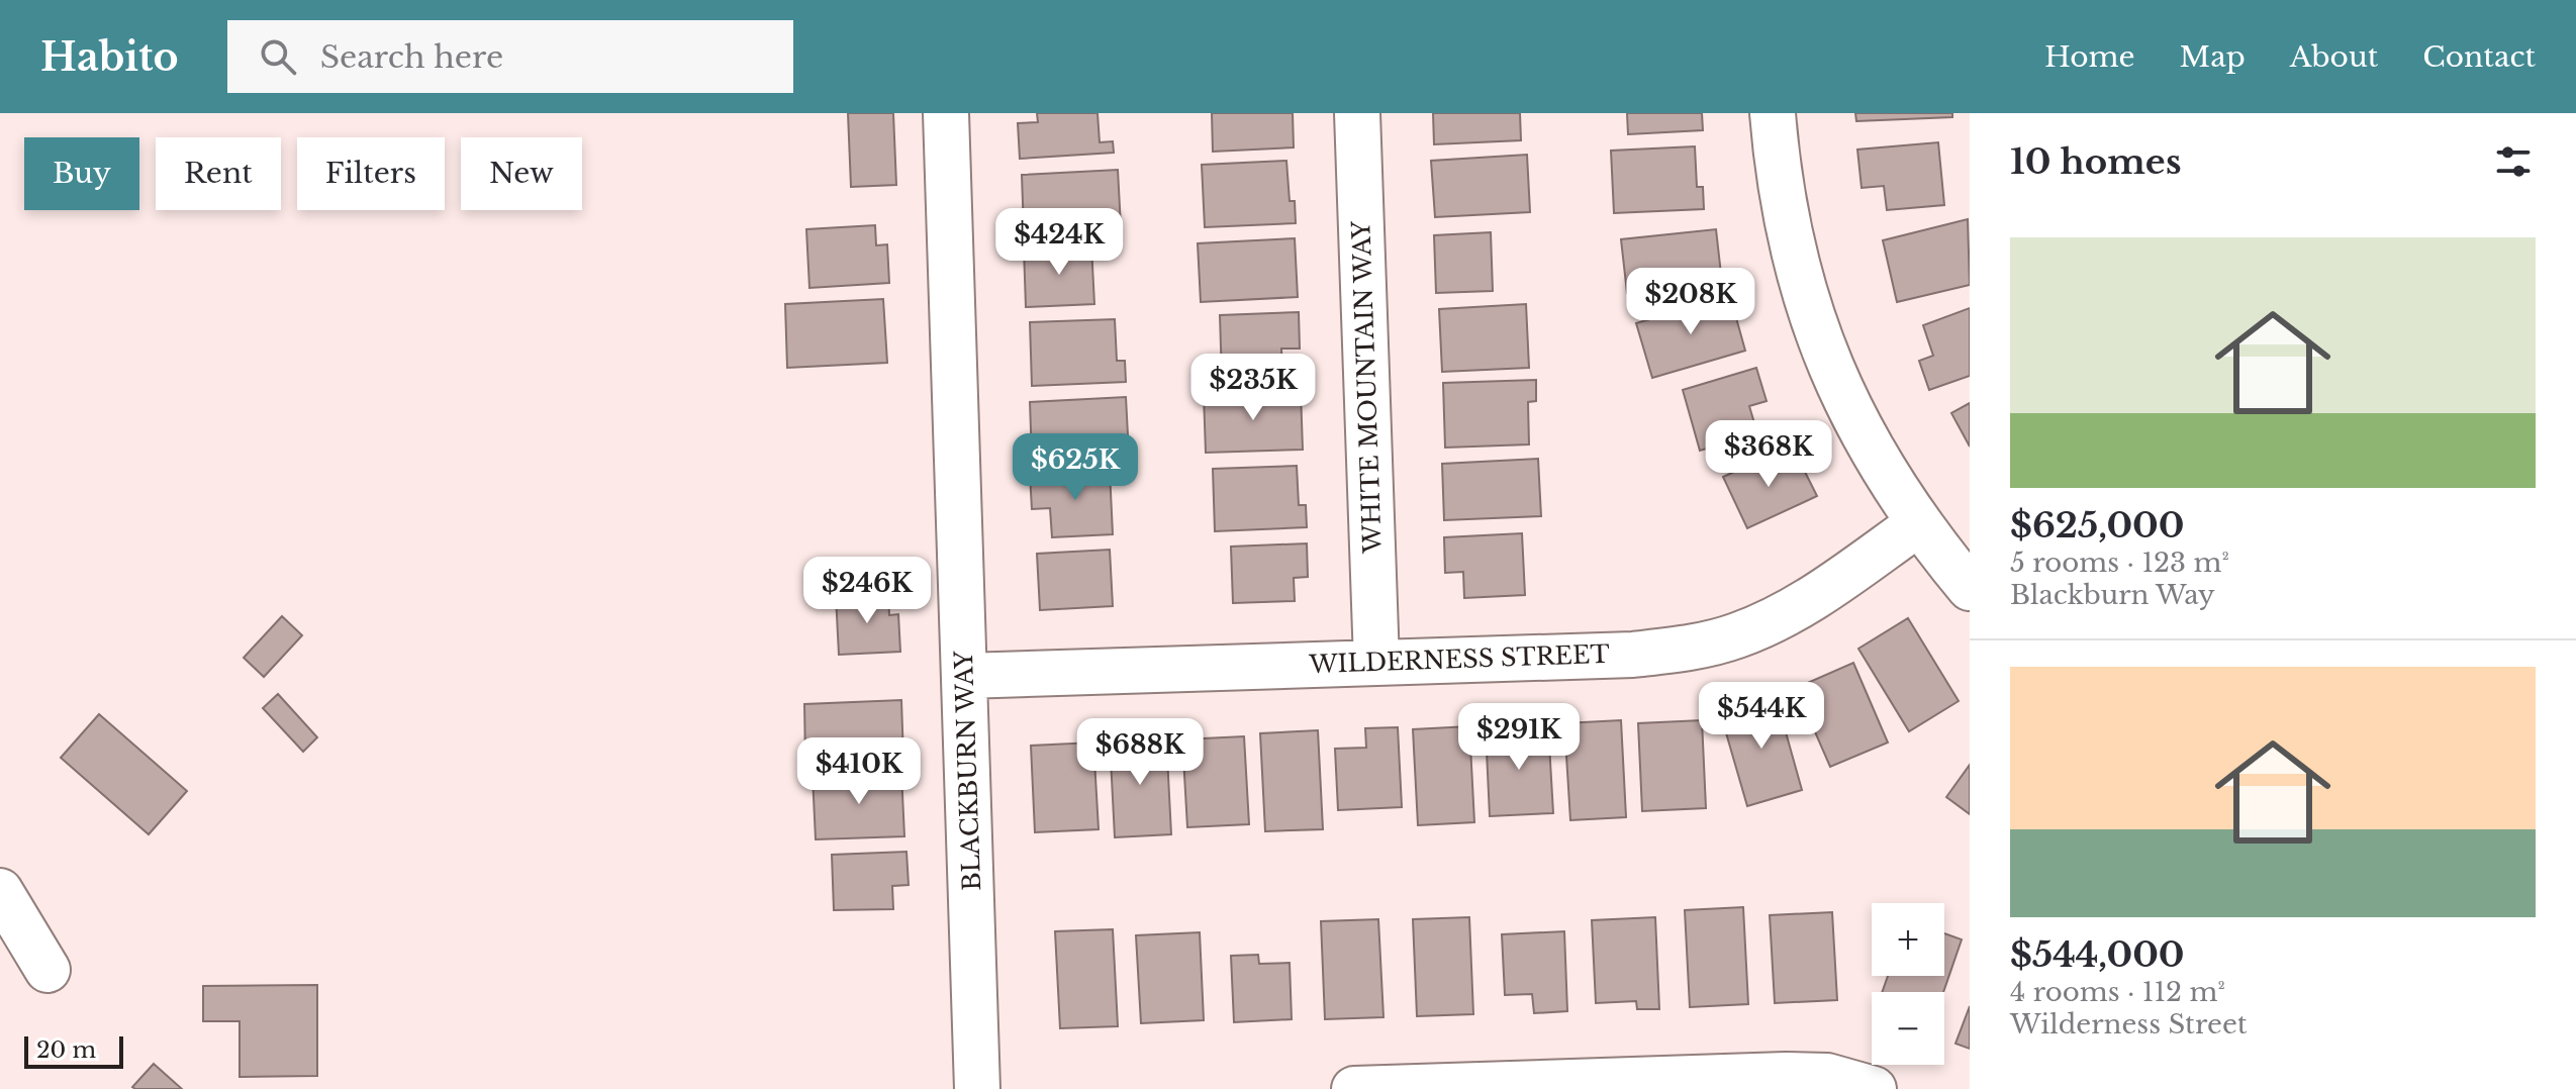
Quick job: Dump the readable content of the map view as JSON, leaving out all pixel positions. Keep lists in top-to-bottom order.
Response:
{
  "streets": {
    "street": ["WHITE MOUNTAIN WAY", "WILDERNESS STREET", "BLACKBURN WAY"]
  },
  "crossings": [
    ["WHITE MOUNTAIN WAY", "WILDERNESS STREET"],
    ["WILDERNESS STREET", "BLACKBURN WAY"]
  ],
  "scale_bar": "20 m",
  "page": {
    "header": "Habito",
    "search": "Search here",
    "nav": [
      "Home",
      "Map",
      "About",
      "Contact"
    ],
    "heading": "10 homes",
    "chip": [
      "Buy",
      "Rent",
      "Filters",
      "New"
    ],
    "price": [
      "$424K",
      "$208K",
      "$235K",
      "$368K",
      "$625K",
      "$246K",
      "$544K",
      "$291K",
      "$688K",
      "$410K"
    ],
    "list": [
      {
        "name": "$625,000",
        "note": "5 rooms · 123 m² · Blackburn Way"
      },
      {
        "name": "$544,000",
        "note": "4 rooms · 112 m² · Wilderness Street"
      }
    ],
    "map_buttons": ["+", "−"],
    "scale": "20 m"
  }
}
